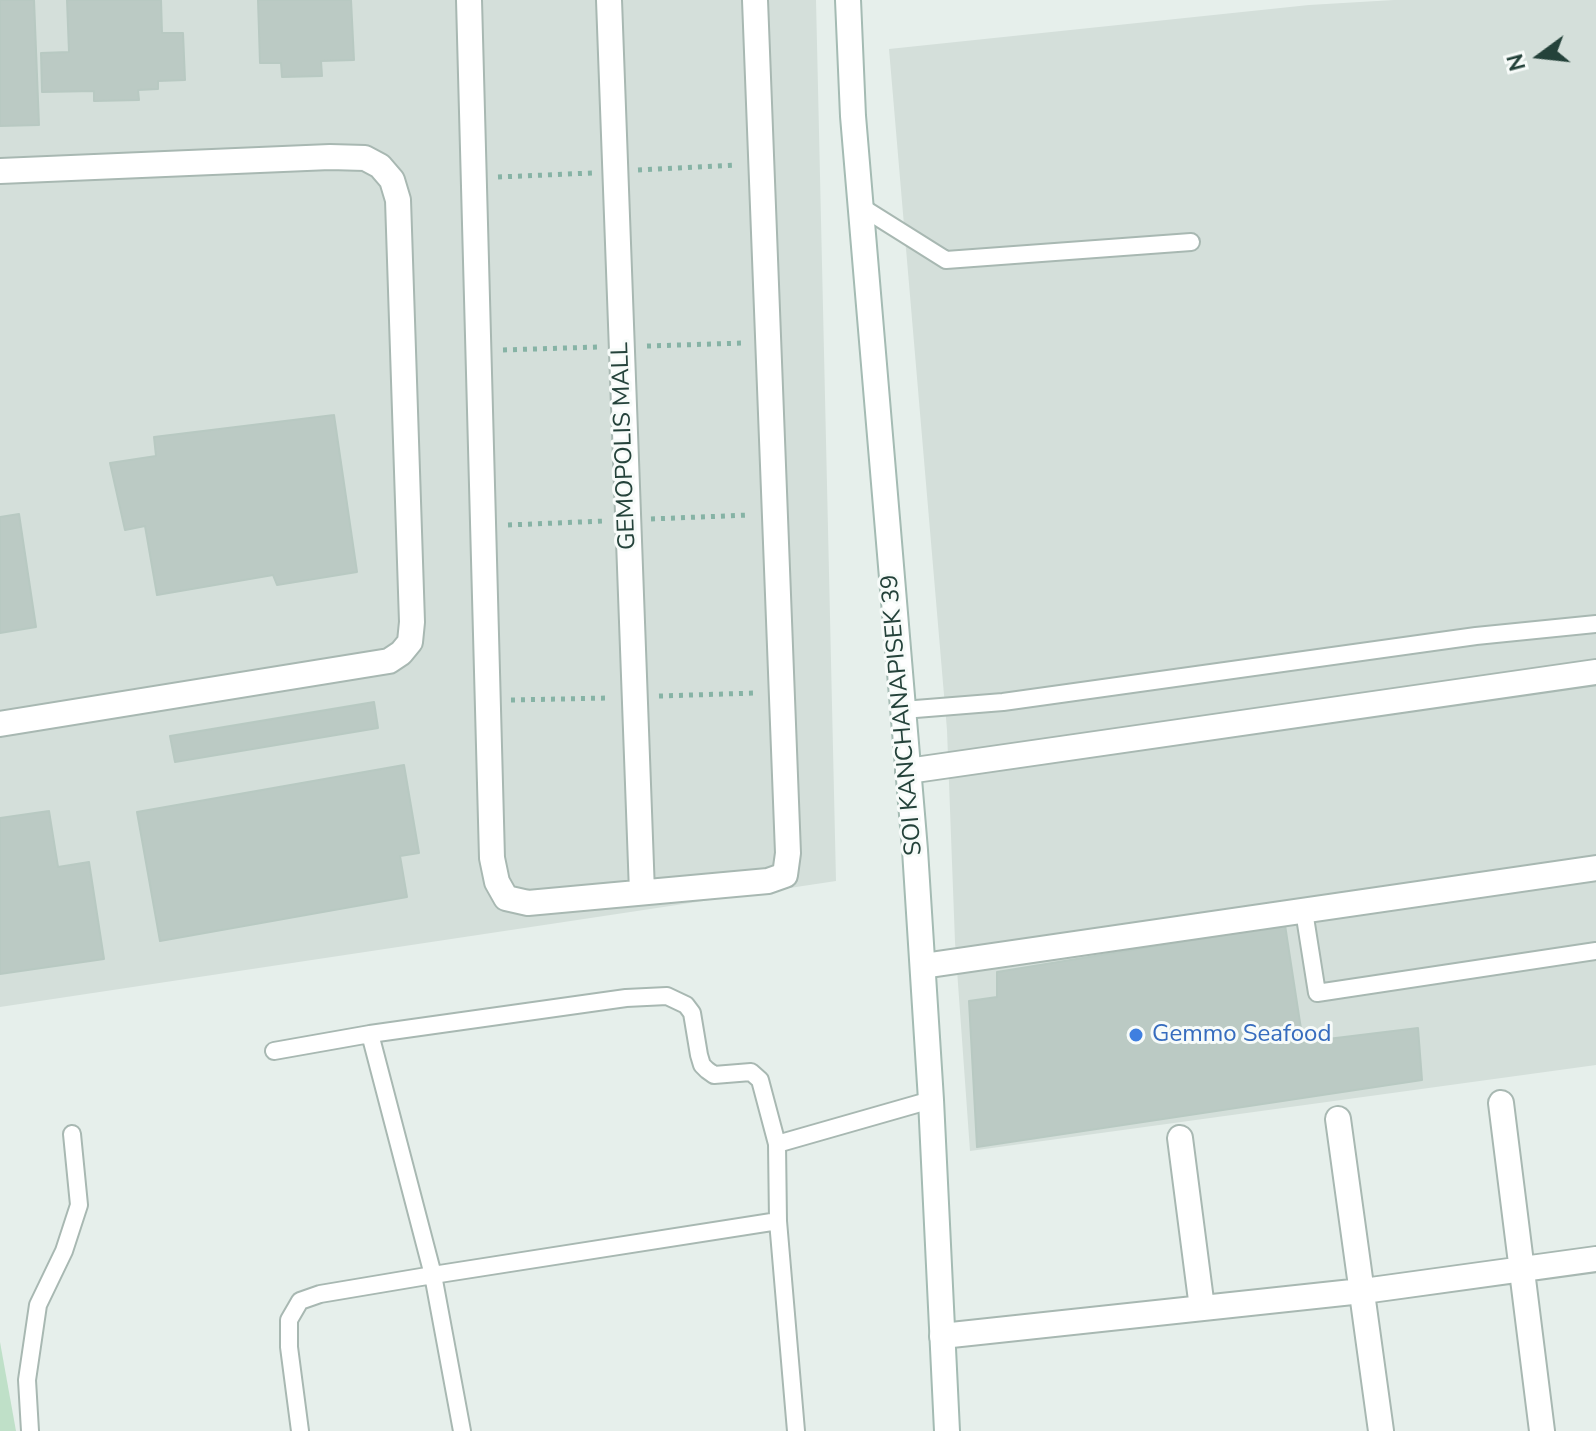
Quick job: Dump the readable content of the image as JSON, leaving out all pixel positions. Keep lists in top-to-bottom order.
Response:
{
  "streets": {
    "street": ["GEMOPOLIS MALL", "SOI KANCHANAPISEK 39"]
  },
  "places": ["Gemmo Seafood"],
  "north": "left"
}
